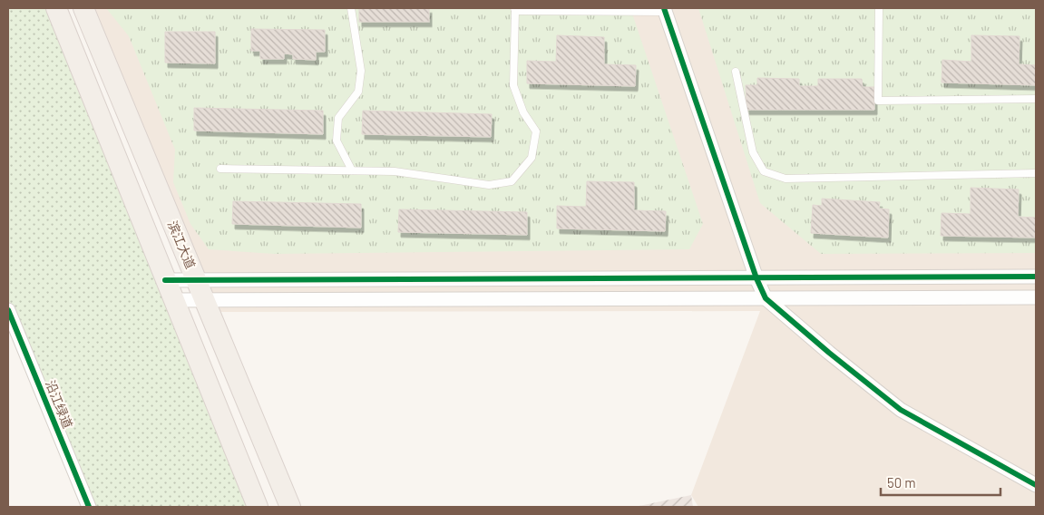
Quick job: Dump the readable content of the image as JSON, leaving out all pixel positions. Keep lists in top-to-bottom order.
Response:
{
  "streets": {
    "main road": ["滨江大道"],
    "street": ["沿江绿道"]
  },
  "scale_bar": "50 m"
}
